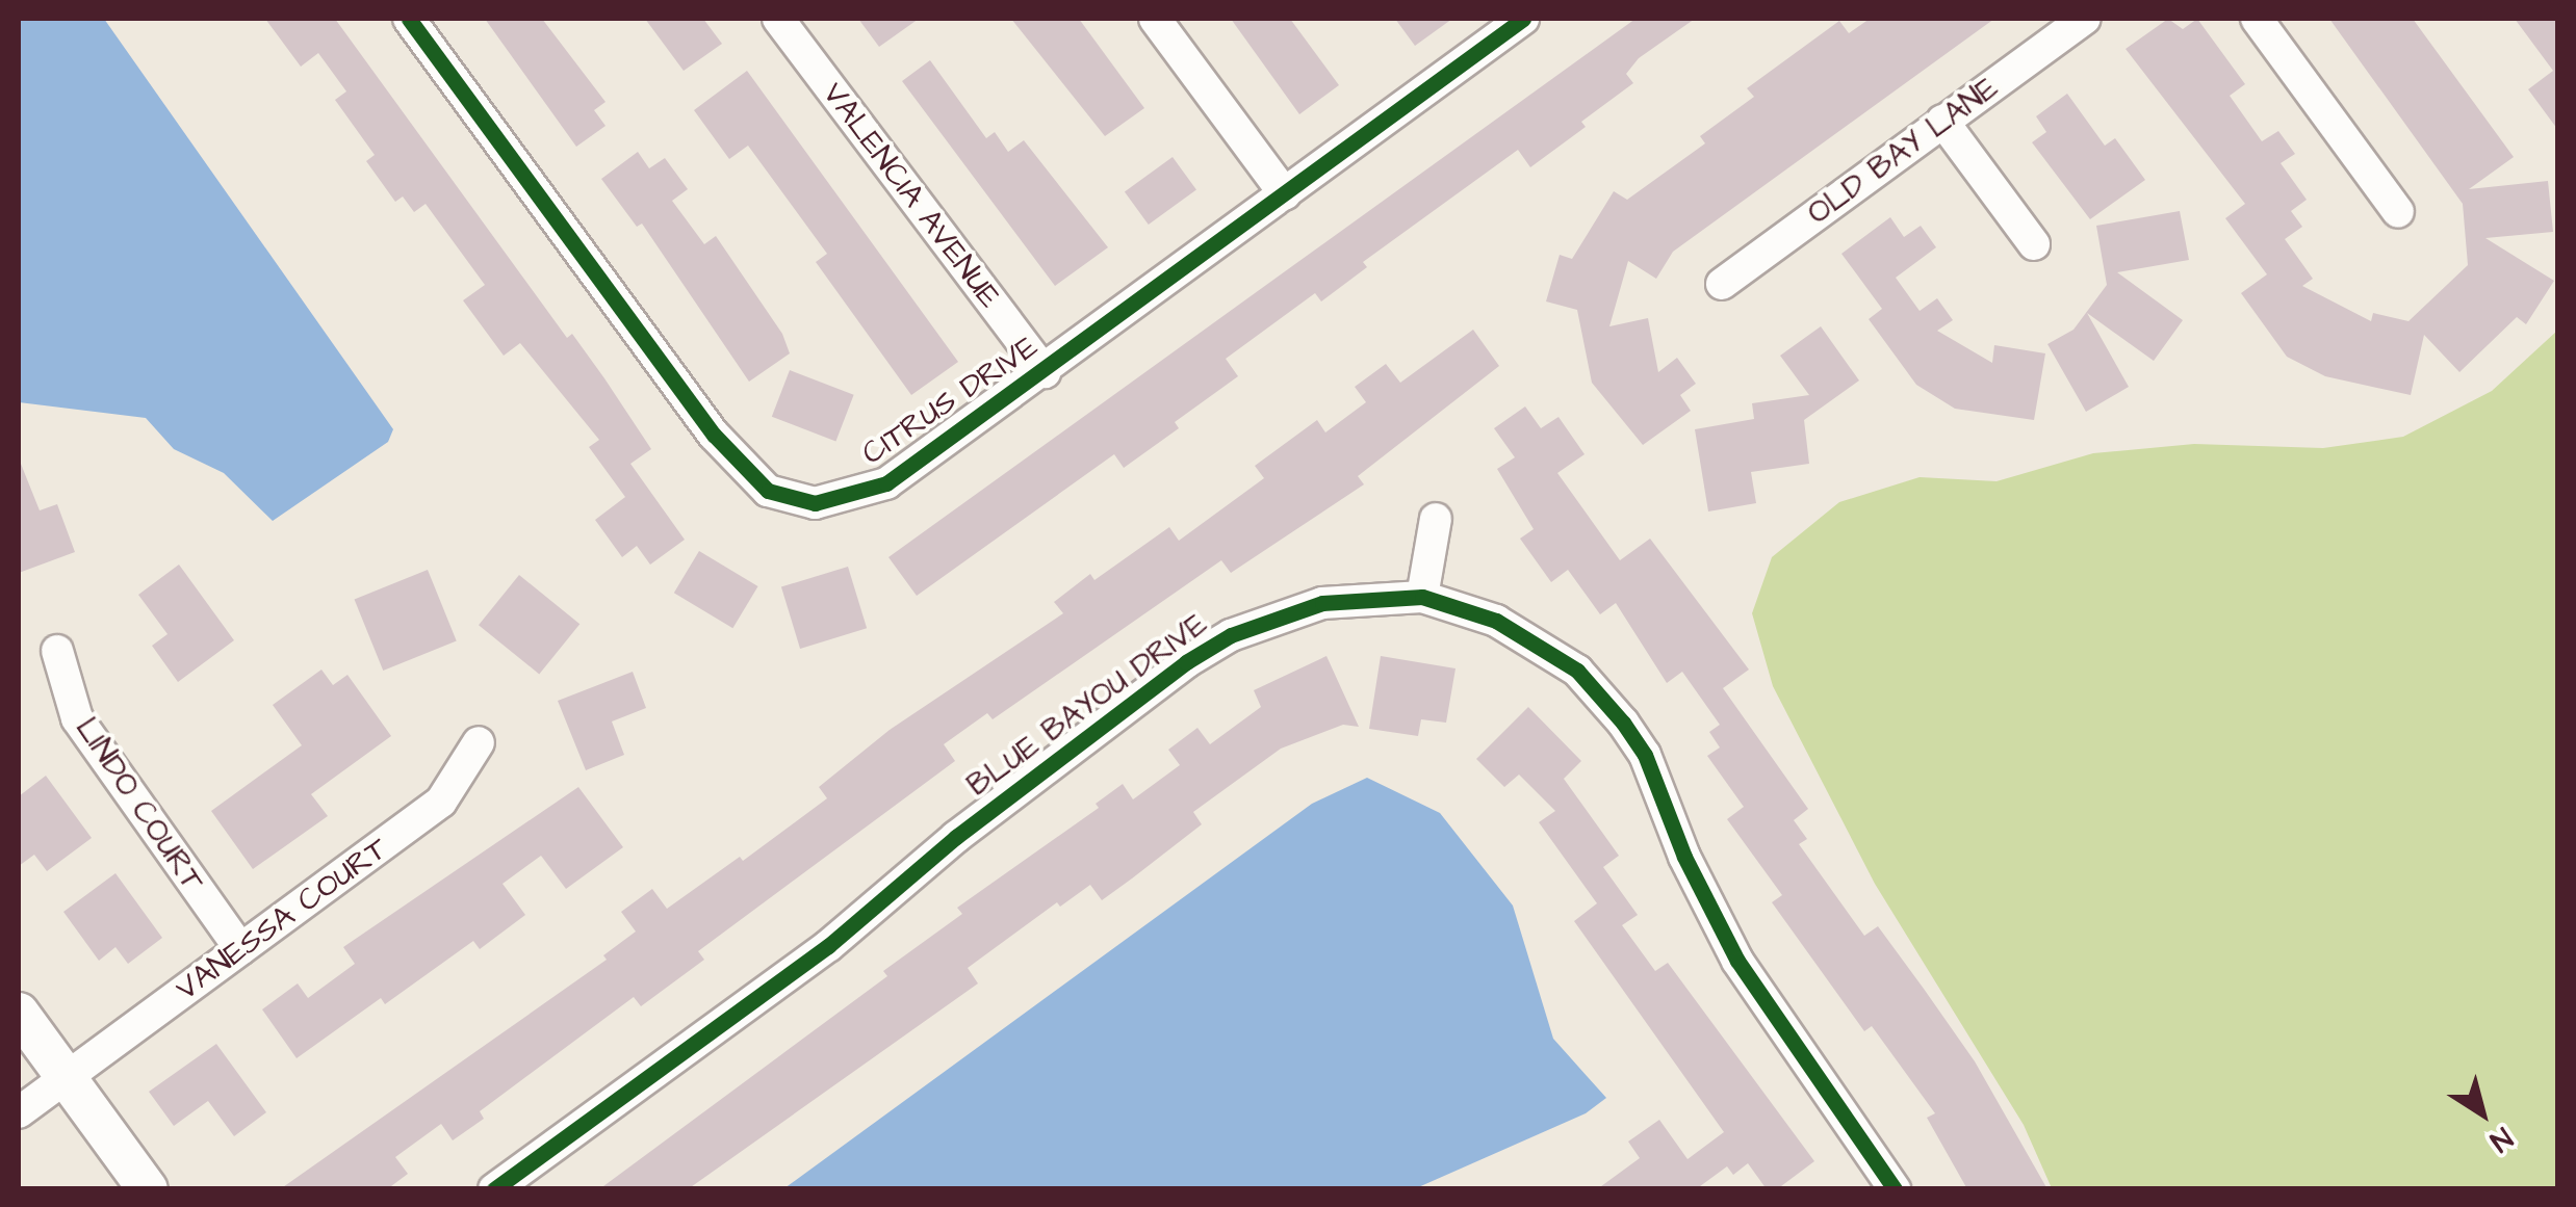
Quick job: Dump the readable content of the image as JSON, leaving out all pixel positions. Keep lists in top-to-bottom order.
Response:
{
  "streets": {
    "street": [
      "OLD BAY LANE",
      "VALENCIA AVENUE",
      "CITRUS DRIVE",
      "BLUE BAYOU DRIVE",
      "LINDO COURT",
      "VANESSA COURT"
    ]
  },
  "crossings": [
    ["VALENCIA AVENUE", "CITRUS DRIVE"],
    ["LINDO COURT", "VANESSA COURT"]
  ],
  "north": "bottom right"
}
